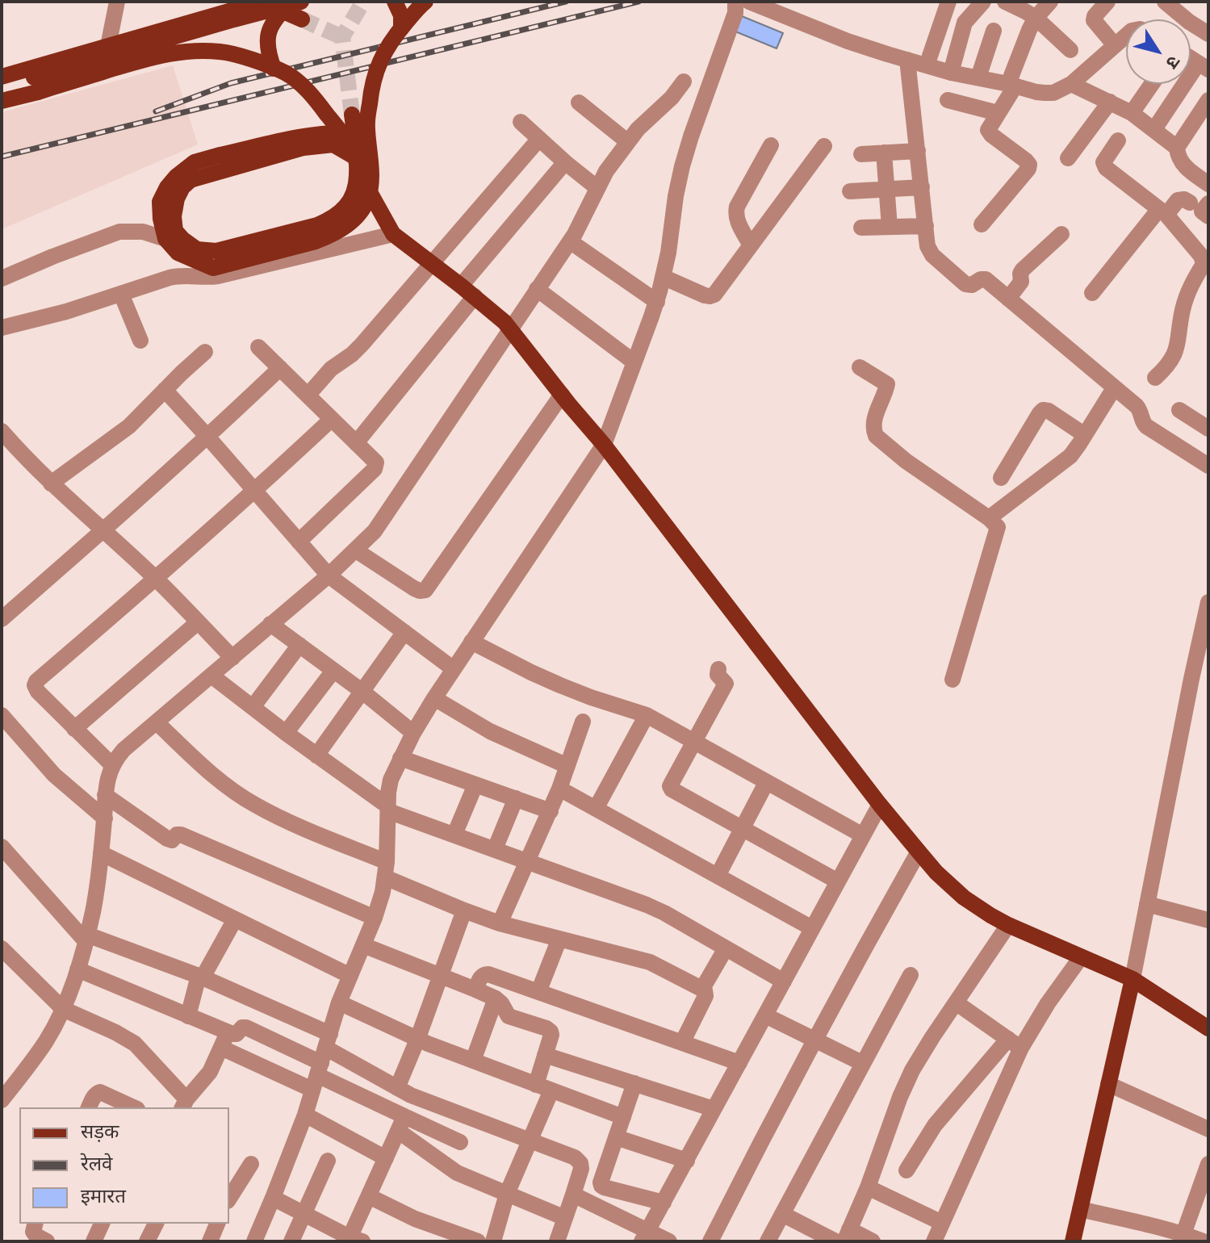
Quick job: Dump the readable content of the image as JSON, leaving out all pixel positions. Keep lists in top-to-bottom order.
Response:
{
  "legend": ["सड़क", "रेलवे", "इमारत"],
  "north": "bottom right"
}
